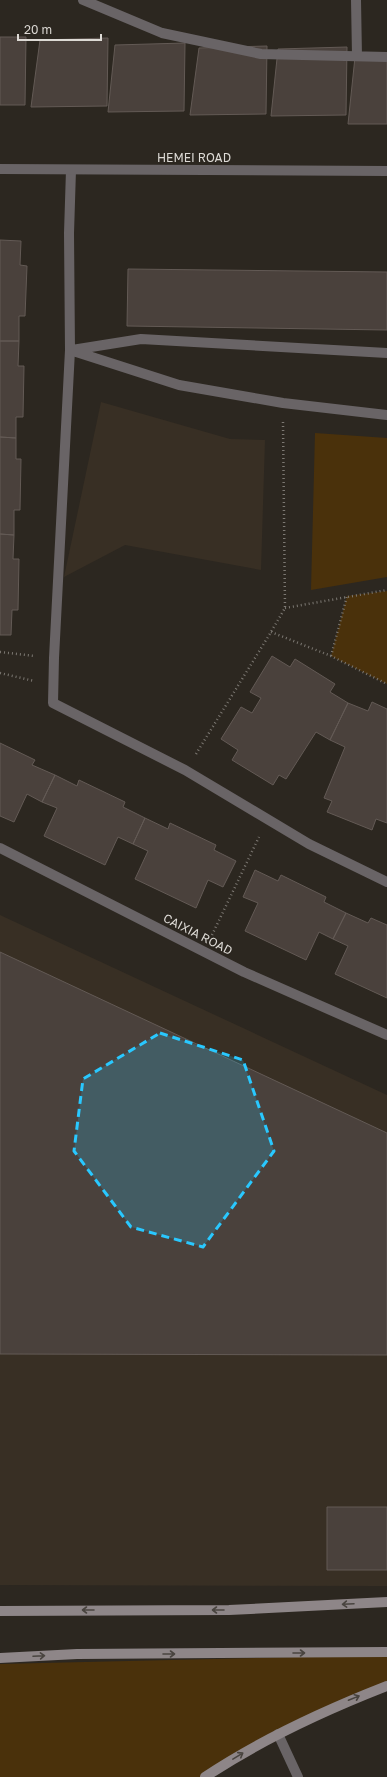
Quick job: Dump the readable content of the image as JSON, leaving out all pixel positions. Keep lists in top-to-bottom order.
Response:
{
  "streets": {
    "street": ["HEMEI ROAD", "CAIXIA ROAD"]
  },
  "scale_bar": "20 m"
}
